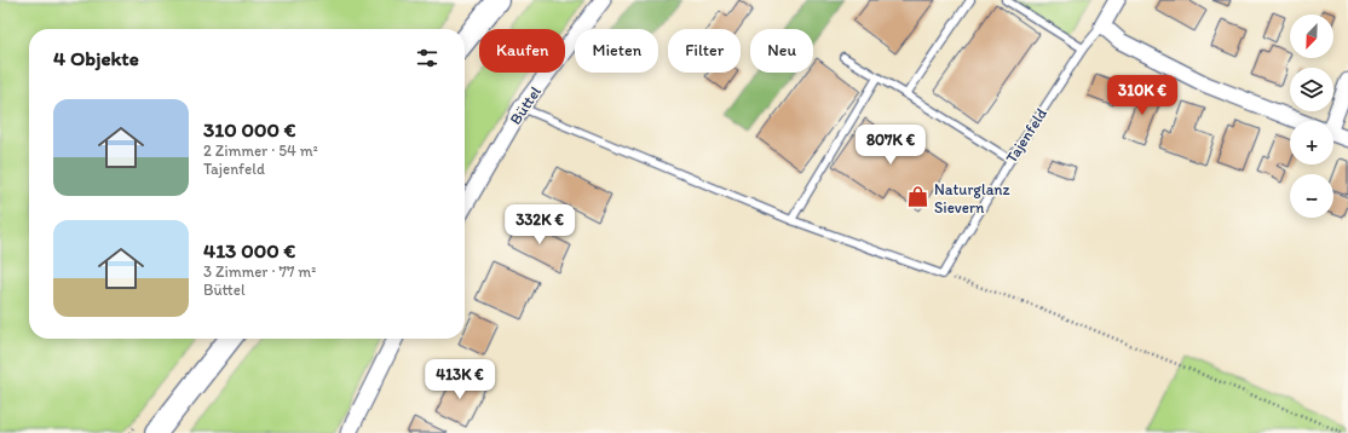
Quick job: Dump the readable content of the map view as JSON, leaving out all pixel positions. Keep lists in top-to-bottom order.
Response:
{
  "streets": {
    "street": ["Büttel", "Tajenfeld"]
  },
  "places": {
    "shop": ["Naturglanz Sievern"]
  },
  "north": "bottom left",
  "page": {
    "map_buttons": ["+", "−"],
    "chip": [
      "Kaufen",
      "Mieten",
      "Filter",
      "Neu"
    ],
    "heading": "4 Objekte",
    "price": [
      "310K €",
      "807K €",
      "332K €",
      "413K €"
    ],
    "list": [
      {
        "name": "310 000 €",
        "note": "2 Zimmer · 54 m² · Tajenfeld"
      },
      {
        "name": "413 000 €",
        "note": "3 Zimmer · 77 m² · Büttel"
      }
    ]
  }
}
